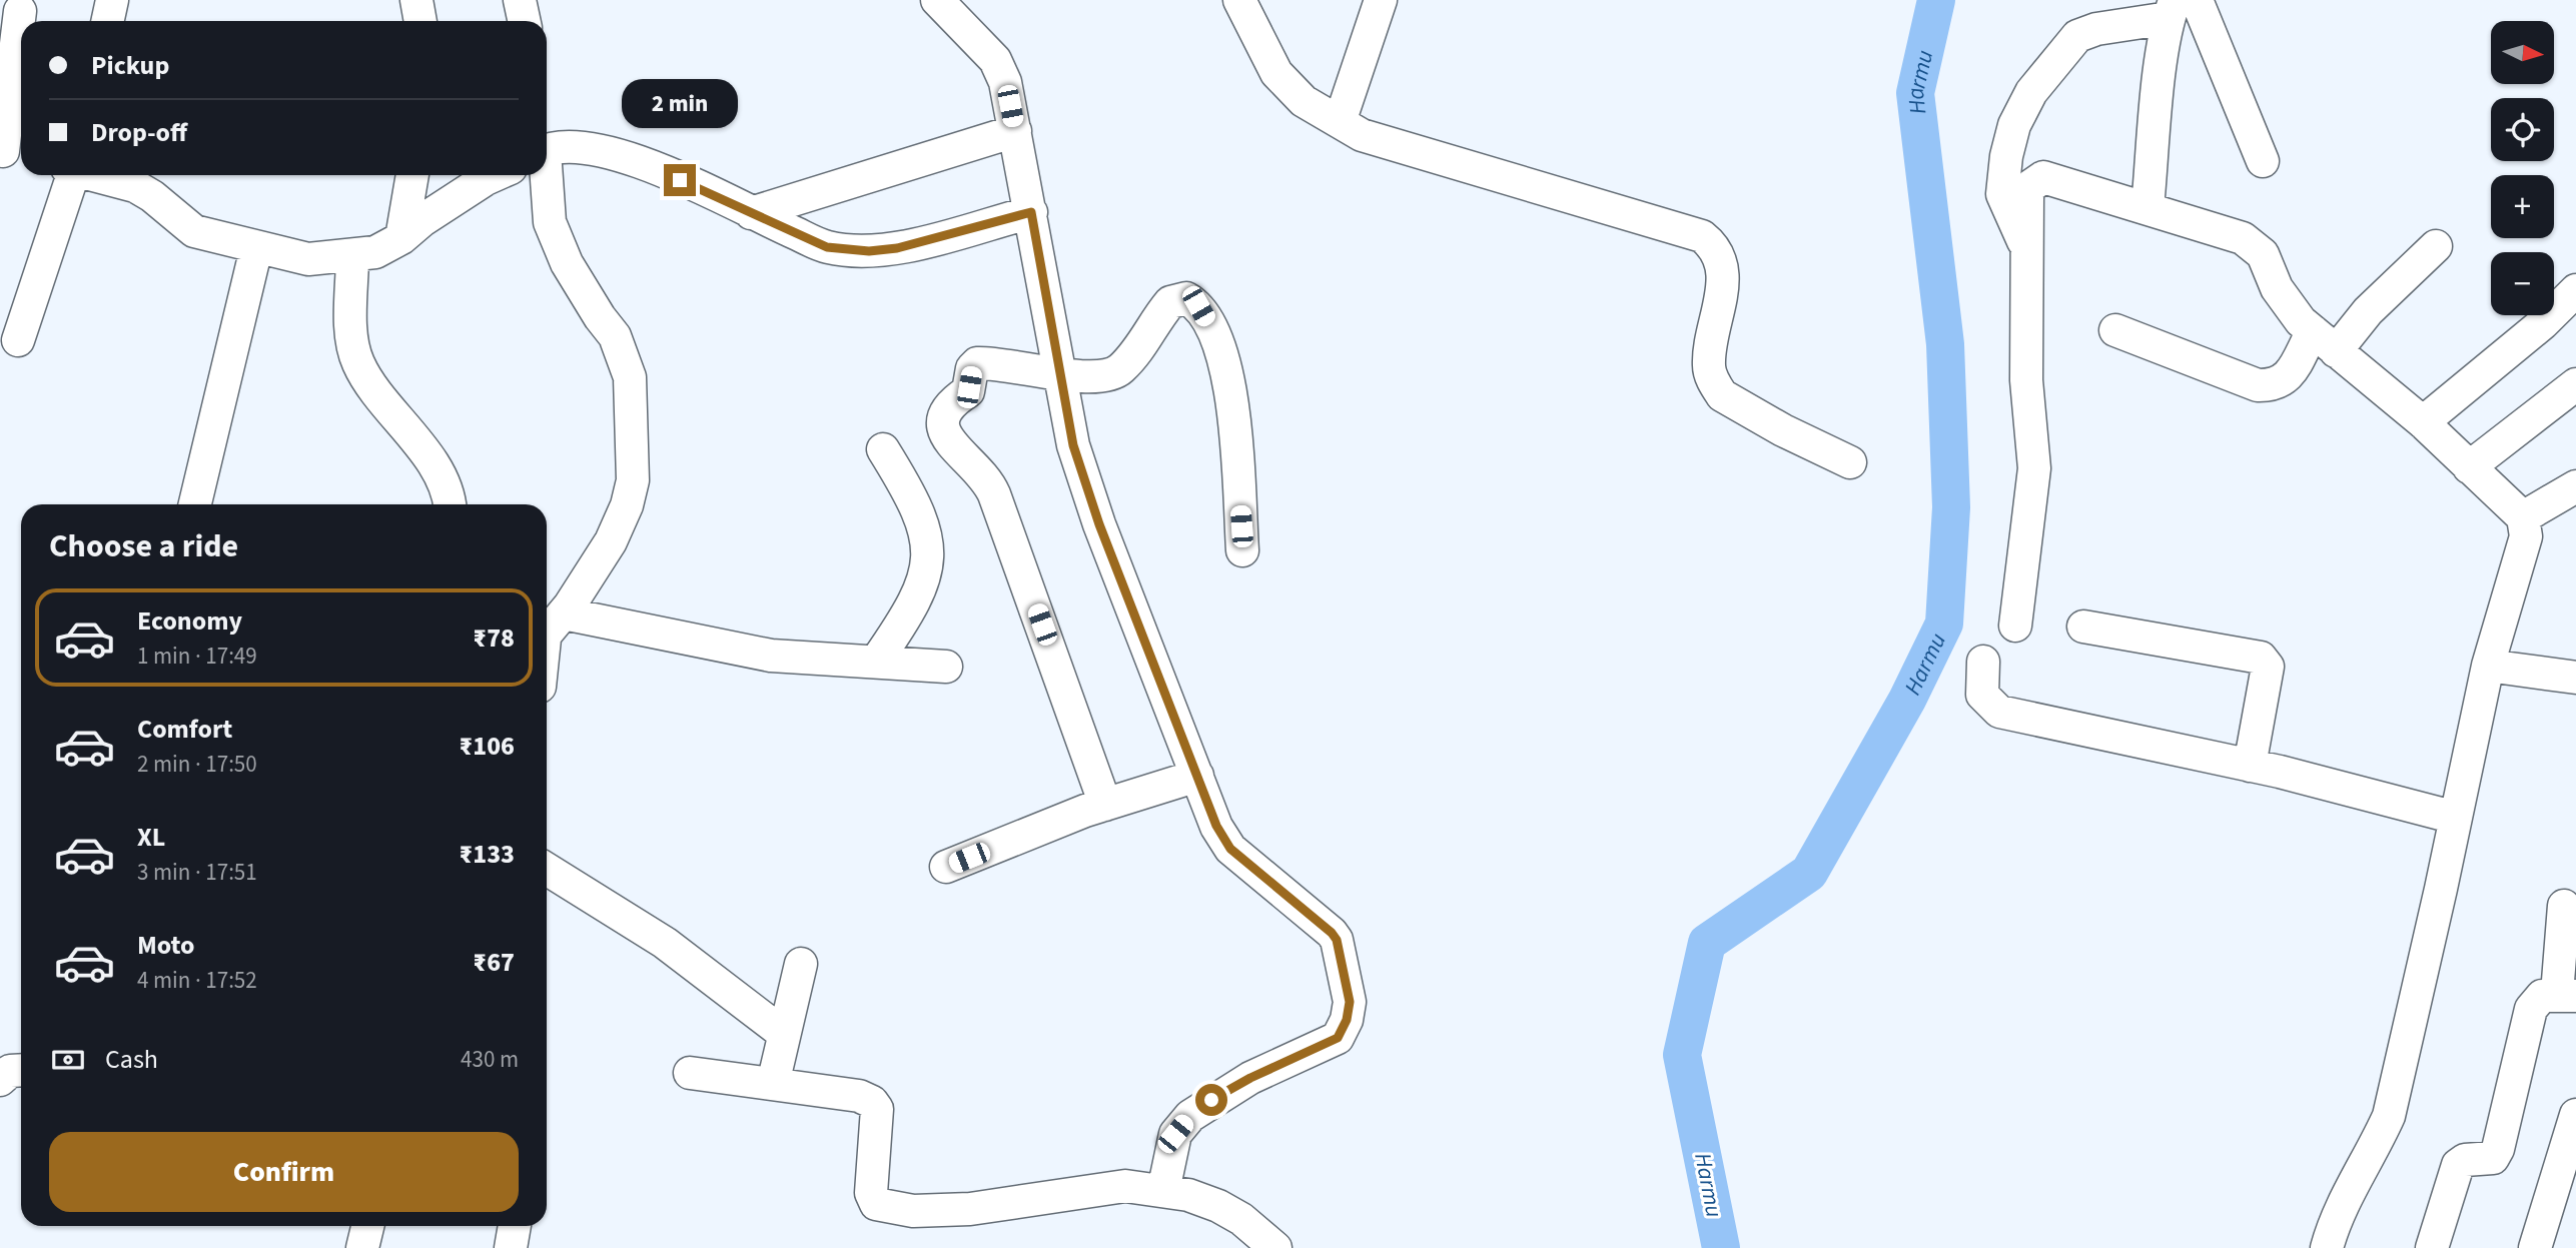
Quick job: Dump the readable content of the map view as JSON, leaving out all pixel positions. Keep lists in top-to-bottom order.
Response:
{
  "water": ["Harmu"],
  "north": "right",
  "page": {
    "map_buttons": ["+", "−"],
    "banner": ["Pickup", "Drop-off"],
    "bubble": "2 min",
    "heading": "Choose a ride",
    "list": [
      {
        "name": "Economy",
        "note": "1 min · 17:49",
        "value": "₹78"
      },
      {
        "name": "Comfort",
        "note": "2 min · 17:50",
        "value": "₹106"
      },
      {
        "name": "XL",
        "note": "3 min · 17:51",
        "value": "₹133"
      },
      {
        "name": "Moto",
        "note": "4 min · 17:52",
        "value": "₹67"
      }
    ],
    "pay": ["Cash", "430 m"],
    "buttons": "Confirm"
  }
}
